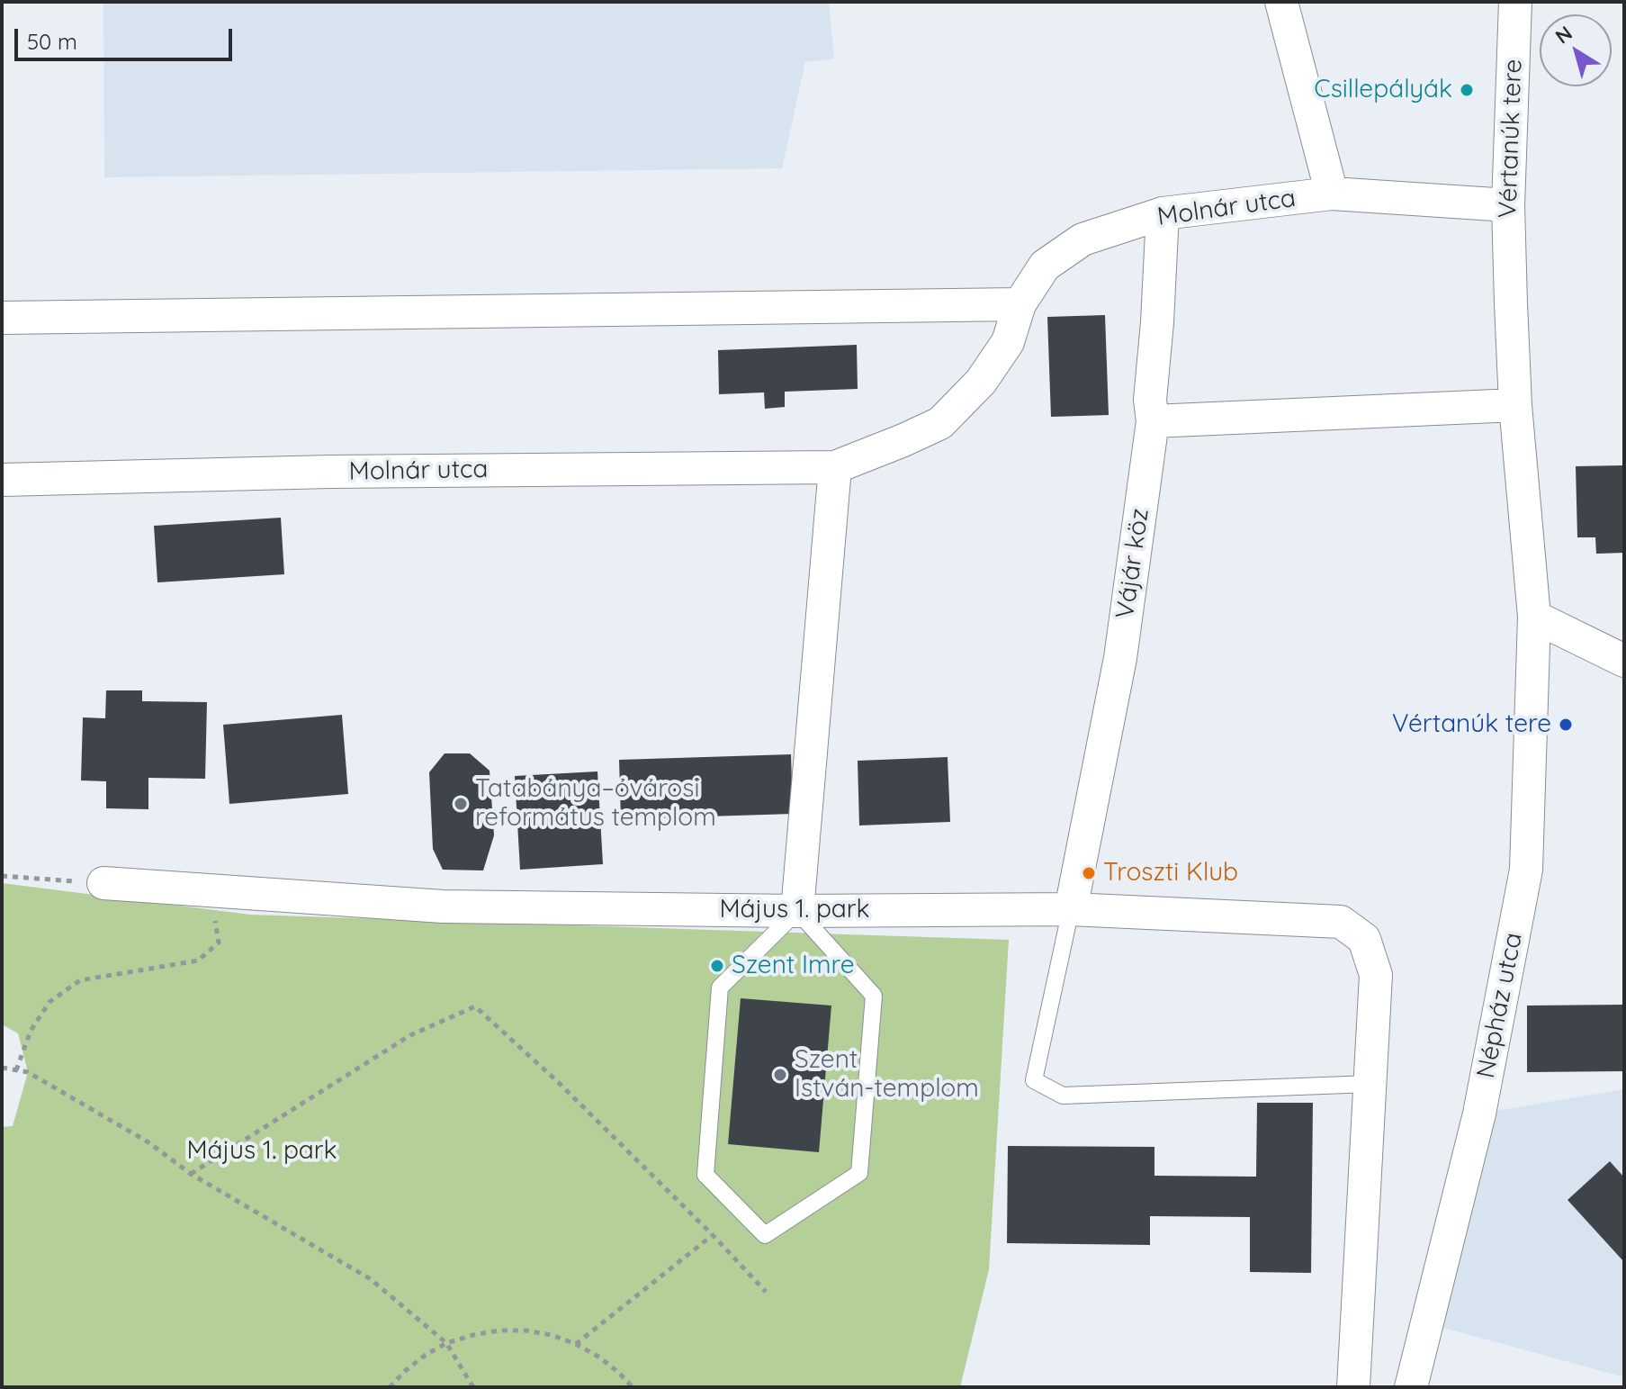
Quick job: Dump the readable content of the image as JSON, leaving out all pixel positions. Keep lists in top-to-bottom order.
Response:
{
  "streets": {
    "street": [
      "Vértanúk tere",
      "Molnár utca",
      "Vájár köz",
      "Május 1. park",
      "Népház utca"
    ]
  },
  "crossings": [
    ["Vértanúk tere", "Molnár utca"],
    ["Vértanúk tere", "Népház utca"],
    ["Molnár utca", "Vájár köz"],
    ["Vájár köz", "Május 1. park"]
  ],
  "parks": ["Május 1. park"],
  "places": [
    "Csillepályák",
    "Vértanúk tere",
    "Tatabánya–óvárosi református templom",
    "Troszti Klub",
    "Szent Imre",
    "Szent István-templom"
  ],
  "scale_bar": "50 m",
  "north": "top left"
}
